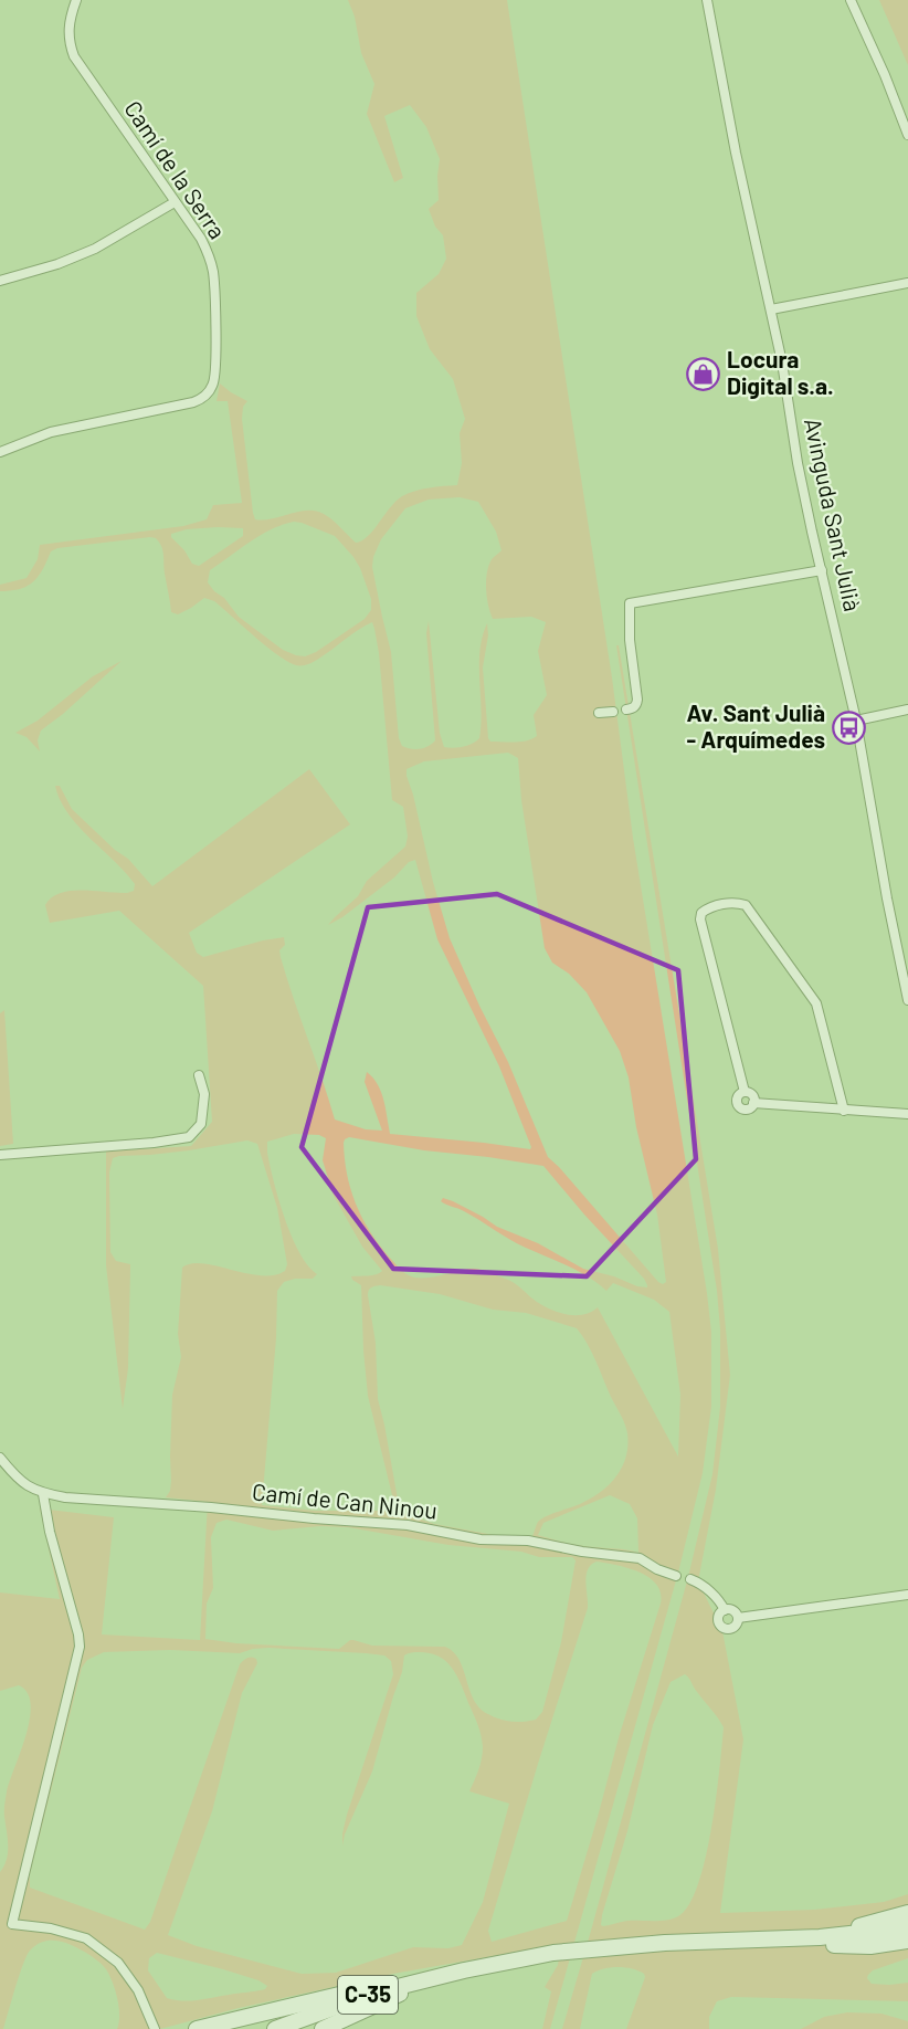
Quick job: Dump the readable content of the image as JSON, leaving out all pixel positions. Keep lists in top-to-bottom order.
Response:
{
  "streets": {
    "highway": ["C-35"],
    "street": ["Camí de la Serra", "Avinguda Sant Julià", "Camí de Can Ninou"]
  },
  "places": {
    "shop": ["Locura Digital s.a."],
    "bus stop": ["Av. Sant Julià - Arquímedes"]
  }
}
